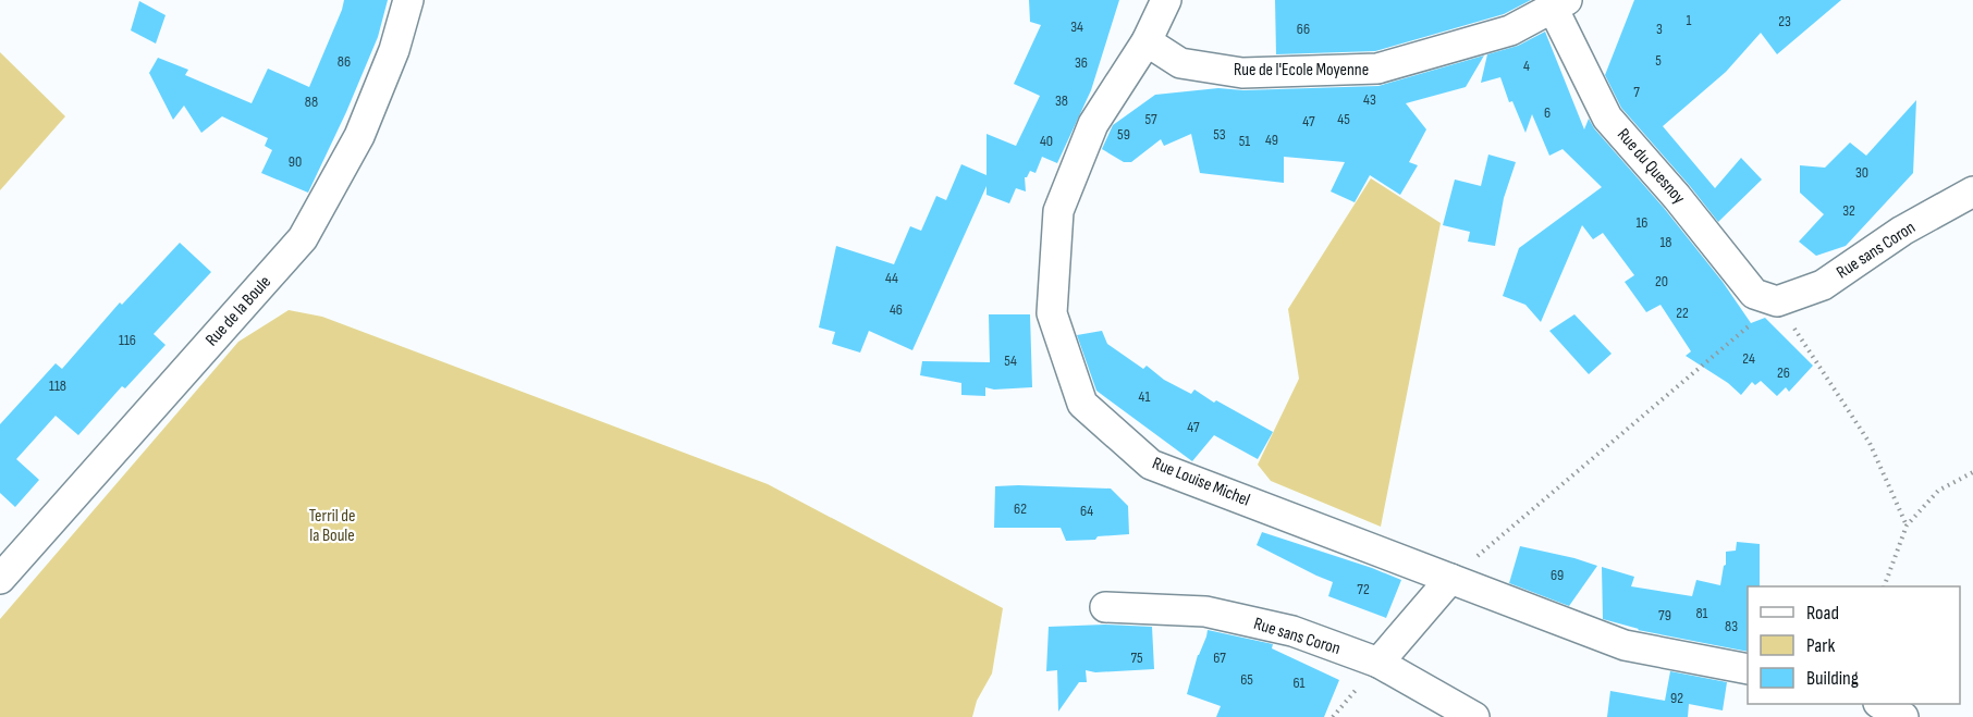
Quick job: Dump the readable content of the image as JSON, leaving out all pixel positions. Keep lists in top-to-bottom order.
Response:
{
  "streets": {
    "street": [
      "Rue de l'Ecole Moyenne",
      "Rue du Quesnoy",
      "Rue sans Coron",
      "Rue de la Boule",
      "Rue Louise Michel"
    ]
  },
  "crossings": [
    ["Rue de l'Ecole Moyenne", "Rue du Quesnoy"],
    ["Rue de l'Ecole Moyenne", "Rue Louise Michel"],
    ["Rue du Quesnoy", "Rue sans Coron"]
  ],
  "parks": ["Terril de la Boule"],
  "house_numbers": [
    "1",
    "23",
    "34",
    "66",
    "3",
    "5",
    "86",
    "36",
    "4",
    "7",
    "43",
    "38",
    "88",
    "6",
    "57",
    "45",
    "47",
    "59",
    "53",
    "49",
    "40",
    "51",
    "90",
    "30",
    "32",
    "16",
    "18",
    "44",
    "20",
    "46",
    "22",
    "116",
    "24",
    "54",
    "26",
    "118",
    "41",
    "47",
    "62",
    "64",
    "69",
    "72",
    "81",
    "79",
    "83",
    "75",
    "67",
    "65",
    "61",
    "92"
  ],
  "legend": ["Road", "Park", "Building"]
}
